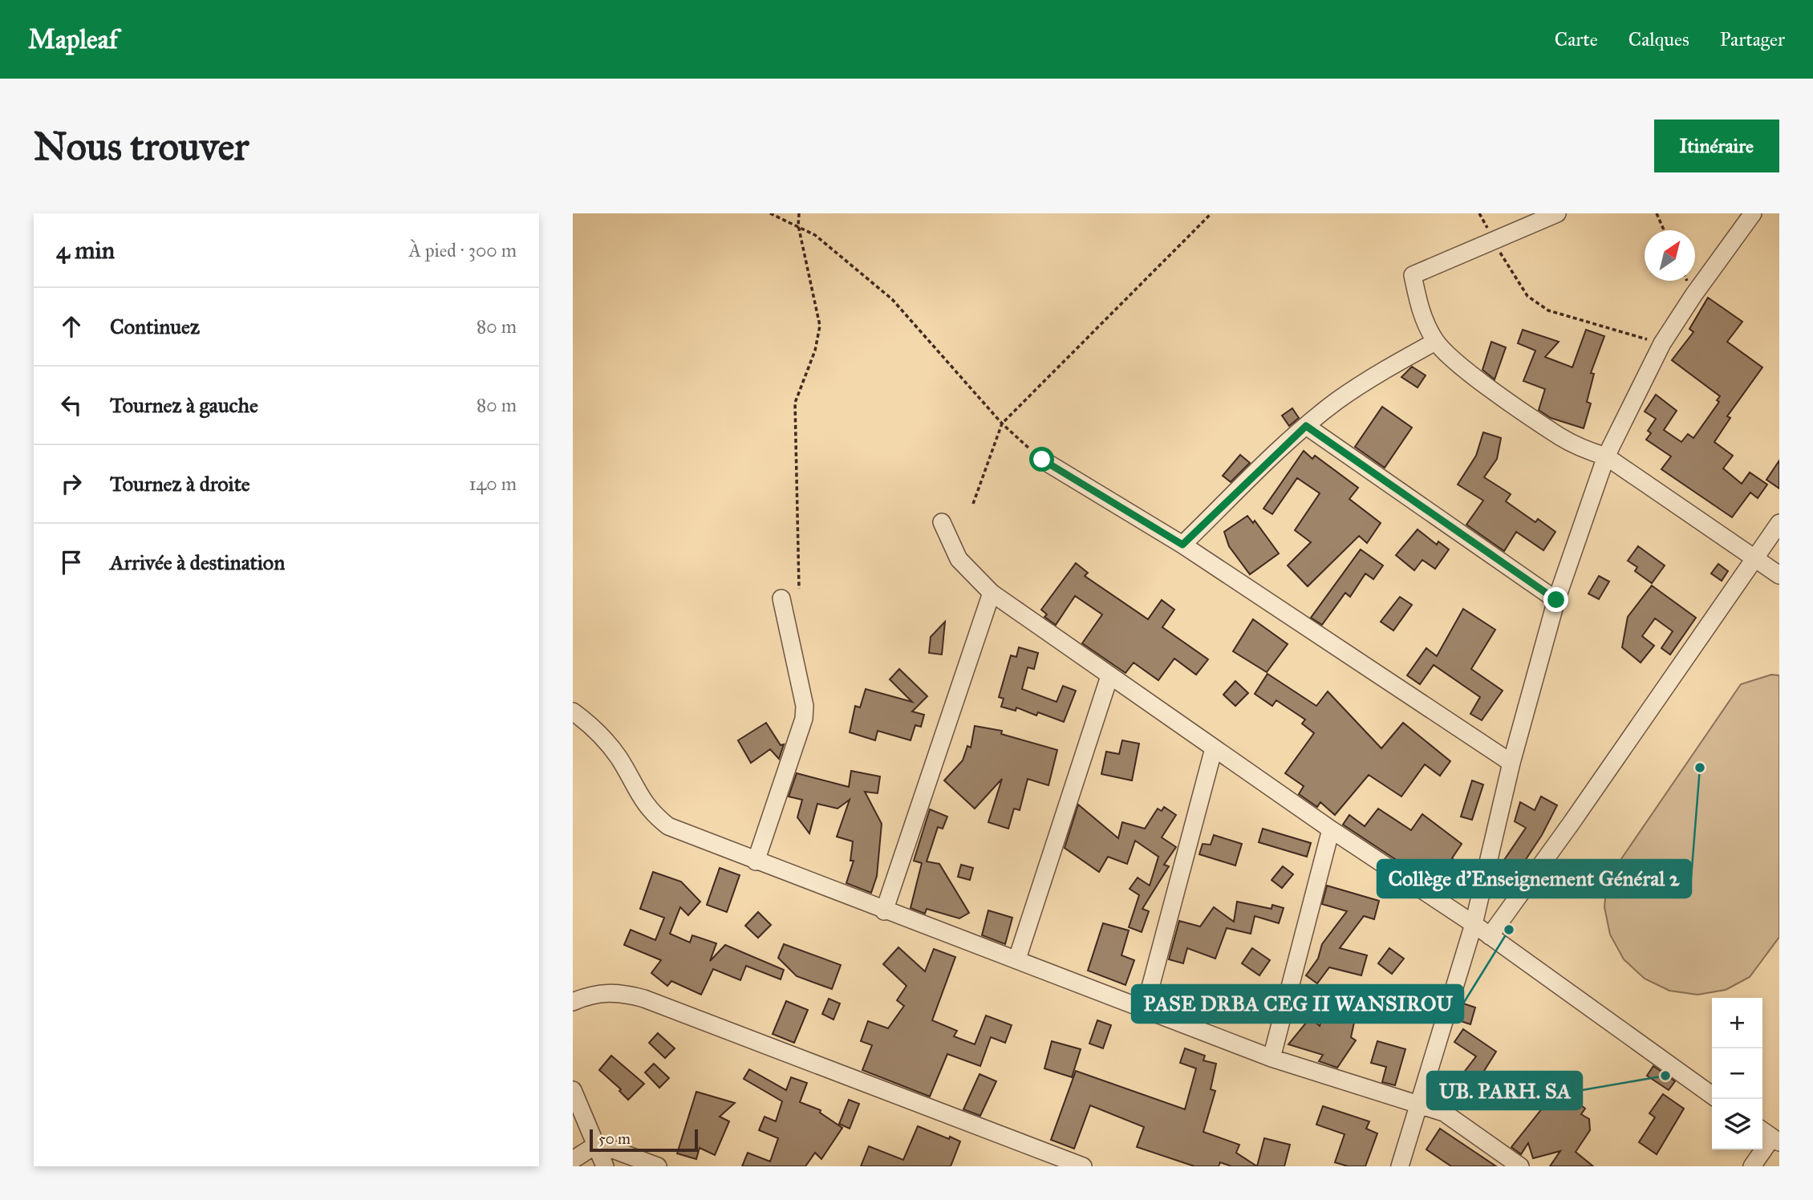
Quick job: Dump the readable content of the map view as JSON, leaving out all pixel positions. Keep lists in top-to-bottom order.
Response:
{
  "places": ["Collège d'Enseignement Général 2", "PASE DRBA CEG II WANSIROU", "UB. PARH. SA"],
  "scale_bar": "50 m",
  "north": "top right",
  "page": {
    "header": "Mapleaf",
    "nav": ["Carte", "Calques", "Partager"],
    "buttons": "Itinéraire",
    "title": "Nous trouver",
    "heading": ["4 min", "À pied · 300 m"],
    "list": [
      ["Continuez", "80 m"],
      ["Tournez à gauche", "80 m"],
      ["Tournez à droite", "140 m"],
      "Arrivée à destination"
    ],
    "map_buttons": ["+", "−"],
    "scale": "50 m"
  }
}
